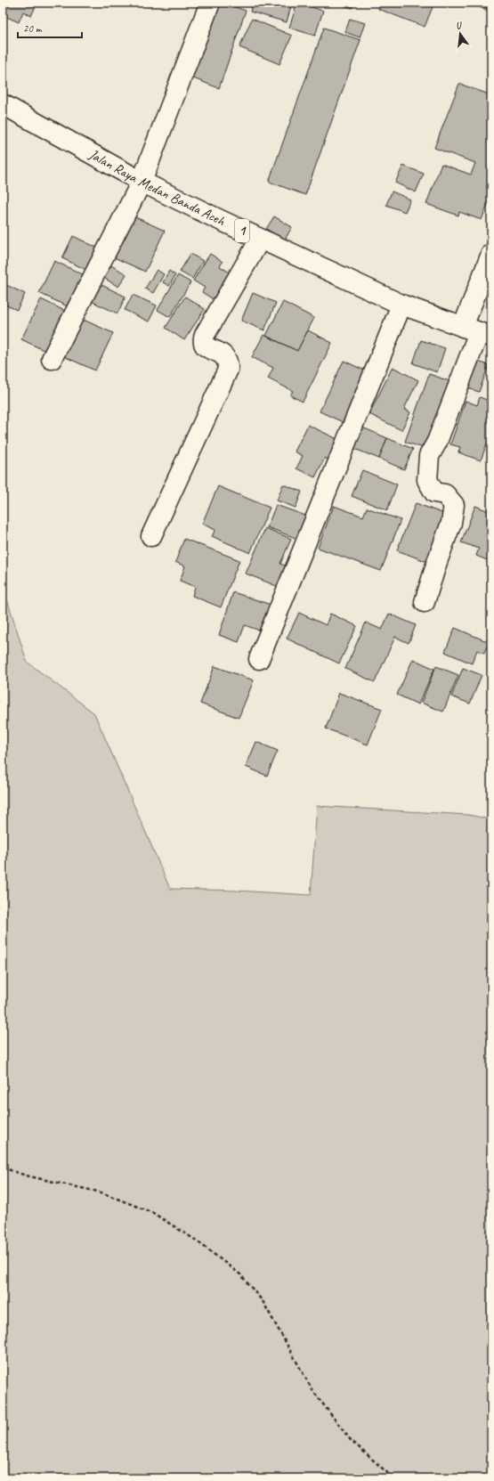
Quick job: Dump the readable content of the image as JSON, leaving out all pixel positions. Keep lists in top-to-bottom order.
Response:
{
  "streets": {
    "main road": ["Jalan Raya Medan Banda Aceh", "1"]
  },
  "scale_bar": "20 m",
  "north": "top"
}
